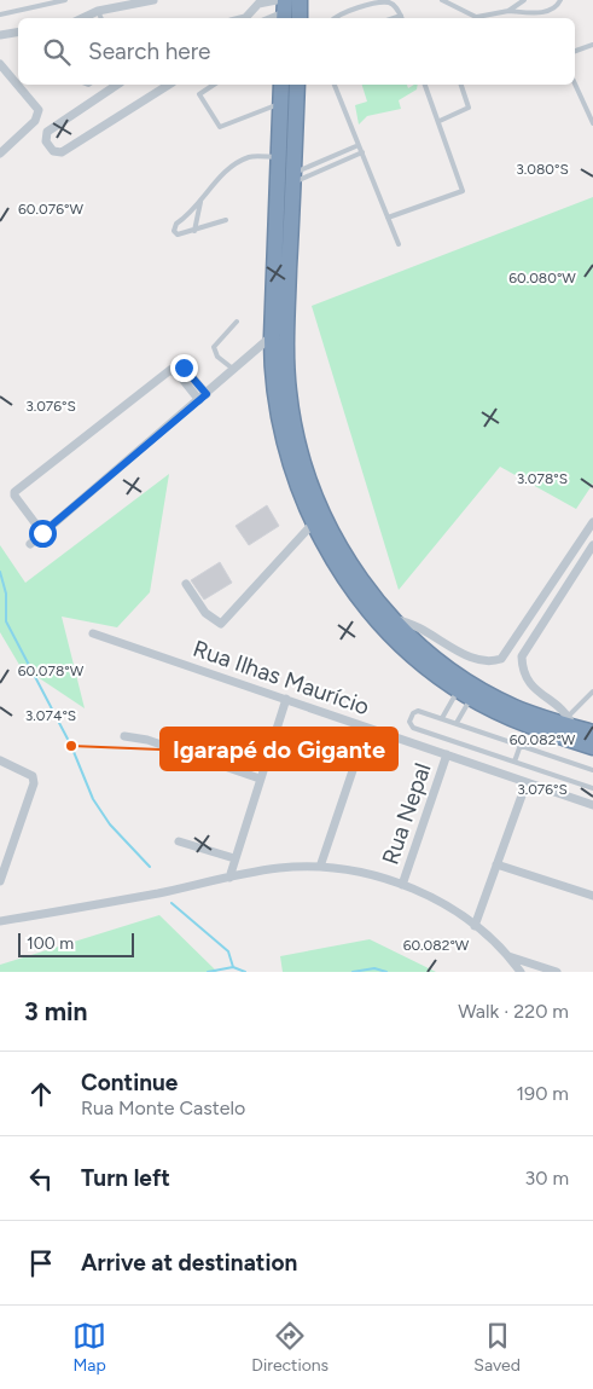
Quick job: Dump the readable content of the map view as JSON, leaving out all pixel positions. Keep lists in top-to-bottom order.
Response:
{
  "streets": {
    "street": ["Rua Ilhas Maurício", "Rua Nepal"]
  },
  "crossings": [
    ["Rua Ilhas Maurício", "Rua Nepal"]
  ],
  "places": ["Igarapé do Gigante"],
  "scale_bar": "100 m",
  "page": {
    "search": "Search here",
    "scale": "100 m",
    "heading": ["3 min", "Walk · 220 m"],
    "list": [
      ["Continue", "Rua Monte Castelo", "190 m"],
      ["Turn left", "30 m"],
      "Arrive at destination"
    ],
    "nav": ["Map", "Directions", "Saved"]
  },
  "coordinates": [
    "3.080°S",
    "60.076°W",
    "60.080°W",
    "3.076°S",
    "3.078°S",
    "60.078°W",
    "3.074°S",
    "60.082°W"
  ]
}
